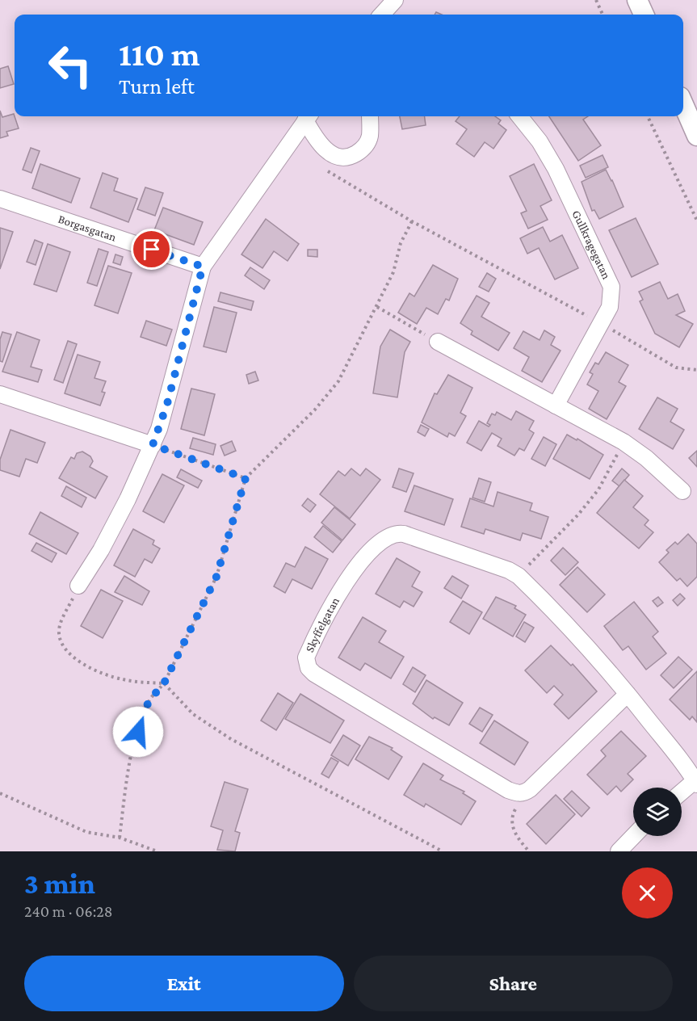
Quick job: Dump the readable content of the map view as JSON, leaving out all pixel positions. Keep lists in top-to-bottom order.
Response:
{
  "streets": {
    "street": ["Borgasgatan", "Gullkragegatan", "Skyffelgatan"]
  },
  "page": {
    "turn": ["110 m", "Turn left"],
    "heading": ["3 min", "240 m · 06:28"],
    "buttons": ["Exit", "Share"]
  }
}
